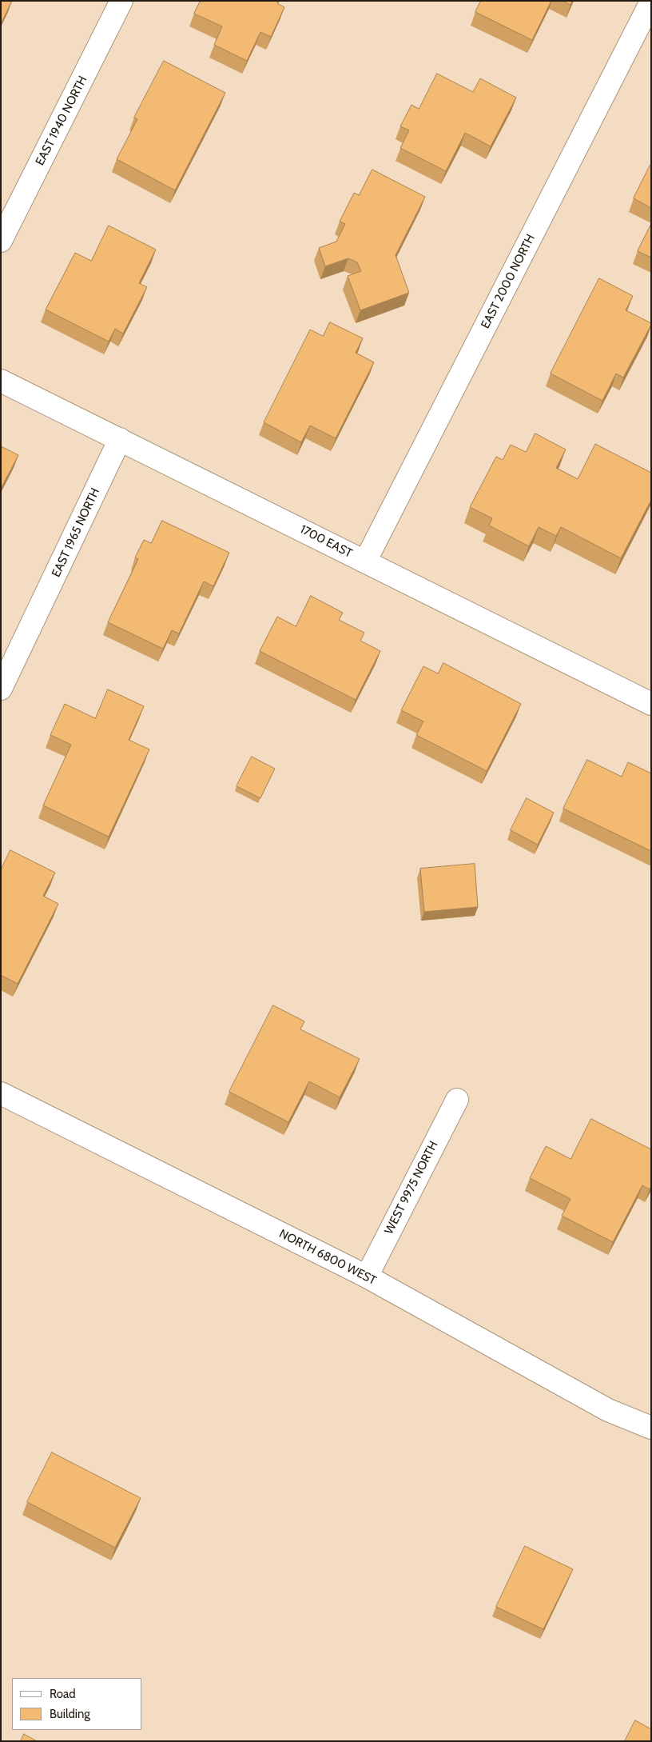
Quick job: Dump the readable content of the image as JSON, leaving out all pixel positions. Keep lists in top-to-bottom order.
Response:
{
  "streets": {
    "street": [
      "EAST 1940 NORTH",
      "EAST 2000 NORTH",
      "EAST 1965 NORTH",
      "1700 EAST",
      "WEST 9975 NORTH",
      "NORTH 6800 WEST"
    ]
  },
  "crossings": [
    ["EAST 2000 NORTH", "1700 EAST"],
    ["EAST 1965 NORTH", "1700 EAST"],
    ["WEST 9975 NORTH", "NORTH 6800 WEST"]
  ],
  "legend": ["Road", "Building"]
}
